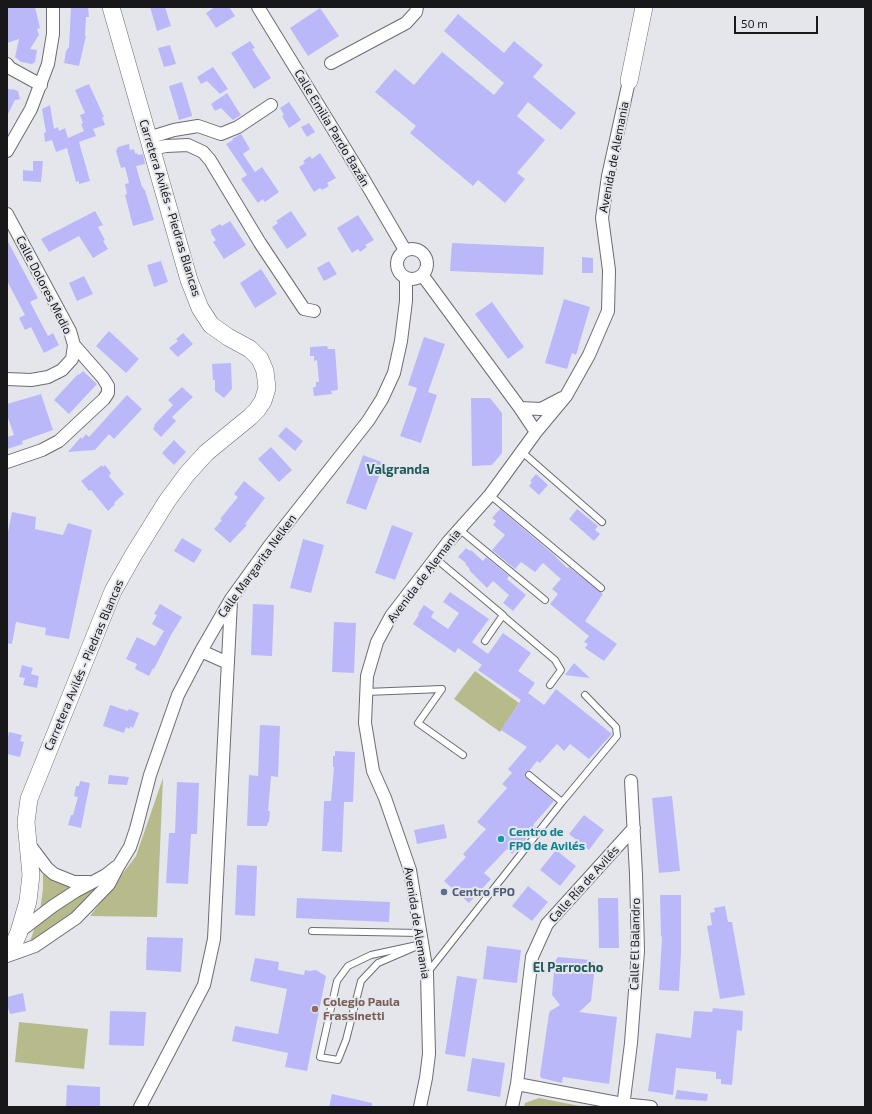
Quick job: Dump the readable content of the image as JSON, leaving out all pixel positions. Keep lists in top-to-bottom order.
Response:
{
  "streets": {
    "street": [
      "Calle Emilia Pardo Bazán",
      "Avenida de Alemania",
      "Carretera Avilés - Piedras Blancas",
      "Calle Dolores Medio",
      "Calle Margarita Nelken",
      "Calle Ría de Avilés",
      "Calle El Balandro"
    ]
  },
  "crossings": [
    ["Calle Emilia Pardo Bazán", "Calle Margarita Nelken"],
    ["Carretera Avilés - Piedras Blancas", "Calle Margarita Nelken"],
    ["Calle Ría de Avilés", "Calle El Balandro"]
  ],
  "districts": ["Valgranda", "El Parrocho"],
  "places": ["Centro de FPO de Avilés", "Centro FPO", "Colegio Paula Frassinetti"],
  "scale_bar": "50 m"
}
